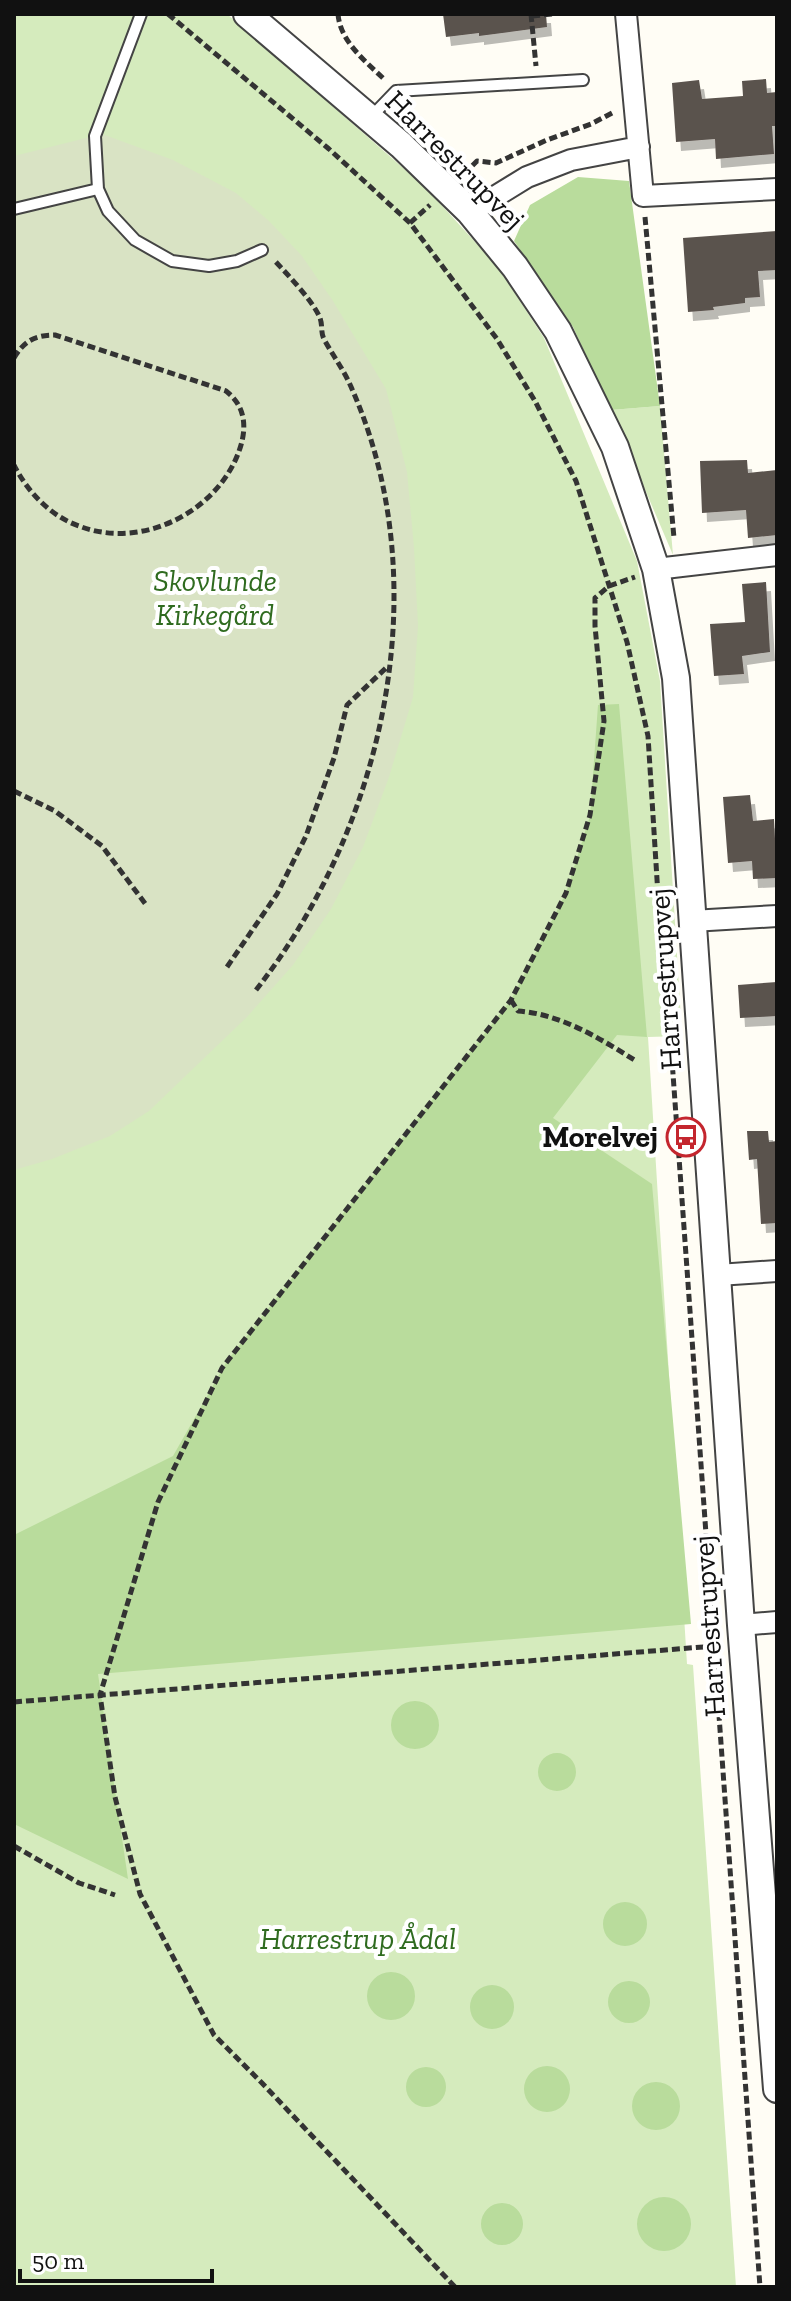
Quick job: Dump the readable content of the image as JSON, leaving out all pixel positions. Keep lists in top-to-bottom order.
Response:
{
  "streets": {
    "street": ["Harrestrupvej"]
  },
  "parks": ["Skovlunde Kirkegård", "Harrestrup Ådal"],
  "places": {
    "bus stop": ["Morelvej"]
  },
  "scale_bar": "50 m"
}
